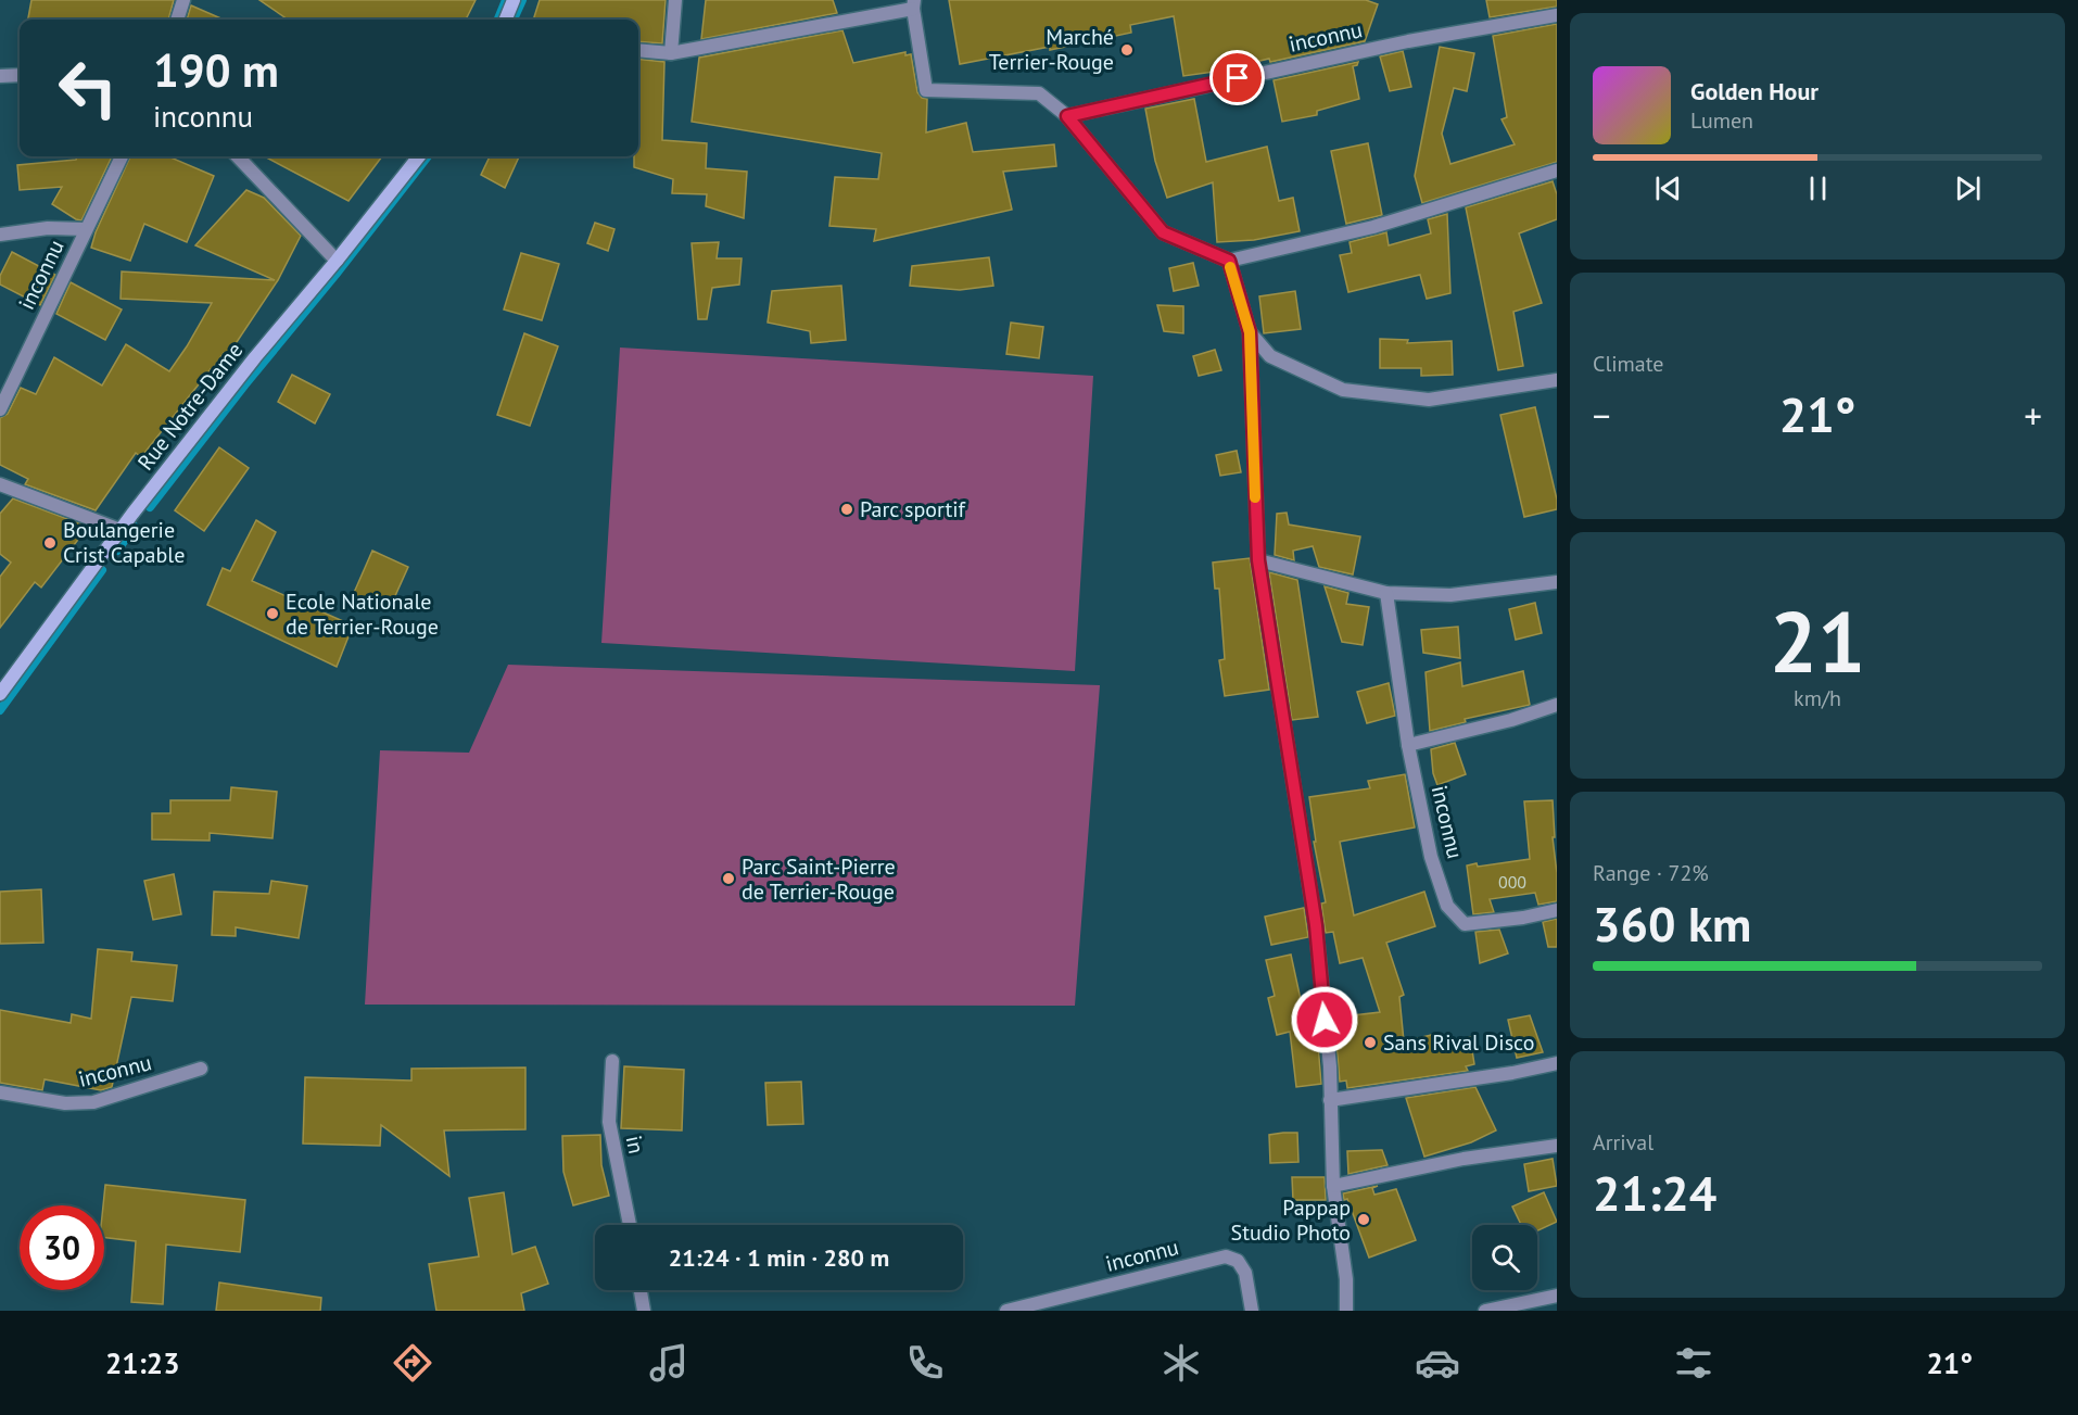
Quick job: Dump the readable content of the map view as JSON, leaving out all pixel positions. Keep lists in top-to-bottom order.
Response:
{
  "streets": {
    "street": ["inconnu", "Rue Notre-Dame", "in"]
  },
  "places": [
    "Marché Terrier-Rouge",
    "Parc sportif",
    "Boulangerie Crist Capable",
    "Ecole Nationale de Terrier-Rouge",
    "Parc Saint-Pierre de Terrier-Rouge",
    "Sans Rival Disco",
    "Pappap Studio Photo"
  ],
  "house_numbers": ["000"],
  "page": {
    "turn": ["190 m", "inconnu"],
    "song": ["Golden Hour", "Lumen"],
    "tile": [
      "Climate",
      ["21", "km/h"],
      ["Range · 72%", "360 km"],
      ["Arrival", "21:24"]
    ],
    "heat": ["−", "21°", "+"],
    "limit": "30",
    "trip": "21:24 · 1 min · 280 m",
    "tabs": ["21:23", "21°"]
  }
}
